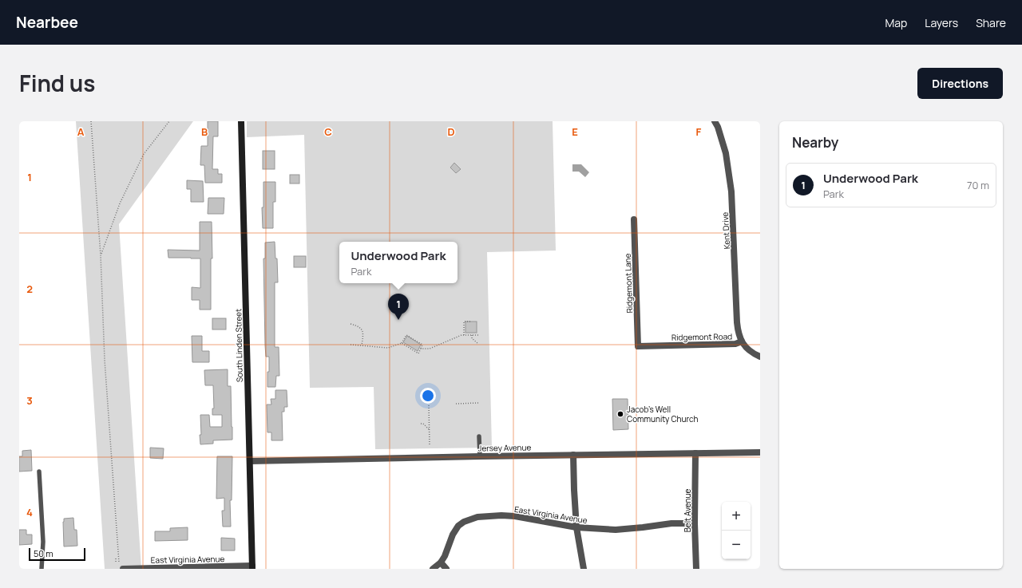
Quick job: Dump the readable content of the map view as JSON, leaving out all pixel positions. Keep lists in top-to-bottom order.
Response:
{
  "streets": {
    "main road": ["South Linden Street"],
    "street": [
      "Kent Drive",
      "Ridgemont Lane",
      "Ridgemont Road",
      "Jersey Avenue",
      "Belt Avenue",
      "East Virginia Avenue"
    ]
  },
  "crossings": [
    ["Kent Drive", "Ridgemont Road"],
    ["Ridgemont Lane", "Ridgemont Road"],
    ["South Linden Street", "Jersey Avenue"],
    ["South Linden Street", "East Virginia Avenue"],
    ["Jersey Avenue", "Belt Avenue"],
    ["Belt Avenue", "East Virginia Avenue"]
  ],
  "places": ["Jacob's Well Community Church"],
  "scale_bar": "50 m",
  "page": {
    "header": "Nearbee",
    "nav": ["Map", "Layers", "Share"],
    "title": "Find us",
    "buttons": "Directions",
    "heading": "Nearby",
    "list": [
      {
        "mark": "1",
        "name": "Underwood Park",
        "note": "Park",
        "value": "70 m"
      }
    ],
    "popup": ["Underwood Park", "Park"],
    "pins": "1",
    "map_buttons": ["+", "−"],
    "scale": "50 m"
  },
  "grid": {
    "columns": [
      "A",
      "B",
      "C",
      "D",
      "E",
      "F"
    ],
    "rows": [
      "1",
      "2",
      "3",
      "4"
    ]
  }
}
